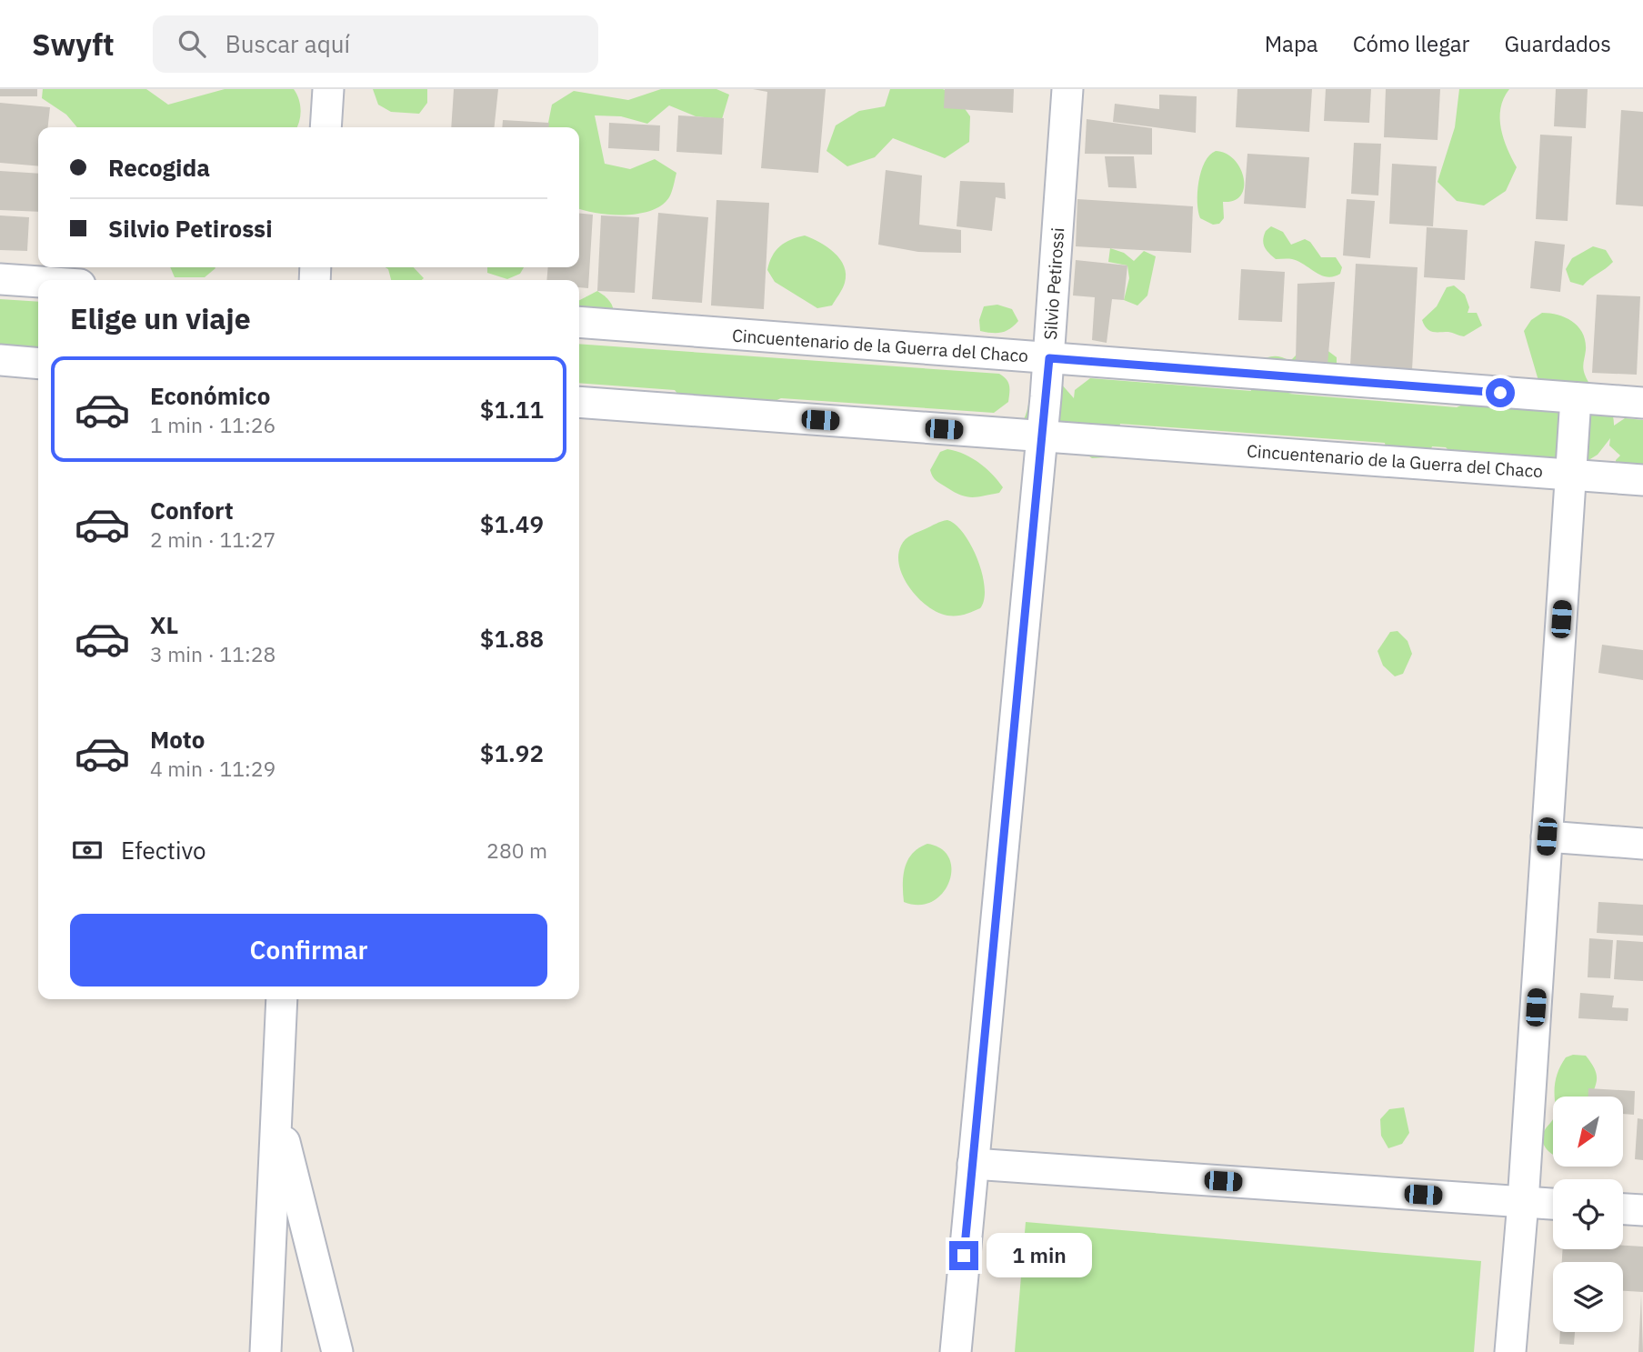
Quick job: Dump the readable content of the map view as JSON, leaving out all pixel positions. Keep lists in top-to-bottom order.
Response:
{
  "streets": {
    "street": ["Silvio Petirossi", "Cincuentenario de la Guerra del Chaco"]
  },
  "crossings": [
    ["Silvio Petirossi", "Cincuentenario de la Guerra del Chaco"]
  ],
  "north": "bottom left",
  "page": {
    "header": "Swyft",
    "search": "Buscar aquí",
    "nav": ["Mapa", "Cómo llegar", "Guardados"],
    "banner": ["Recogida", "Silvio Petirossi"],
    "heading": "Elige un viaje",
    "list": [
      {
        "name": "Económico",
        "note": "1 min · 11:26",
        "value": "$1.11"
      },
      {
        "name": "Confort",
        "note": "2 min · 11:27",
        "value": "$1.49"
      },
      {
        "name": "XL",
        "note": "3 min · 11:28",
        "value": "$1.88"
      },
      {
        "name": "Moto",
        "note": "4 min · 11:29",
        "value": "$1.92"
      }
    ],
    "pay": ["Efectivo", "280 m"],
    "buttons": "Confirmar",
    "bubble": "1 min"
  }
}
